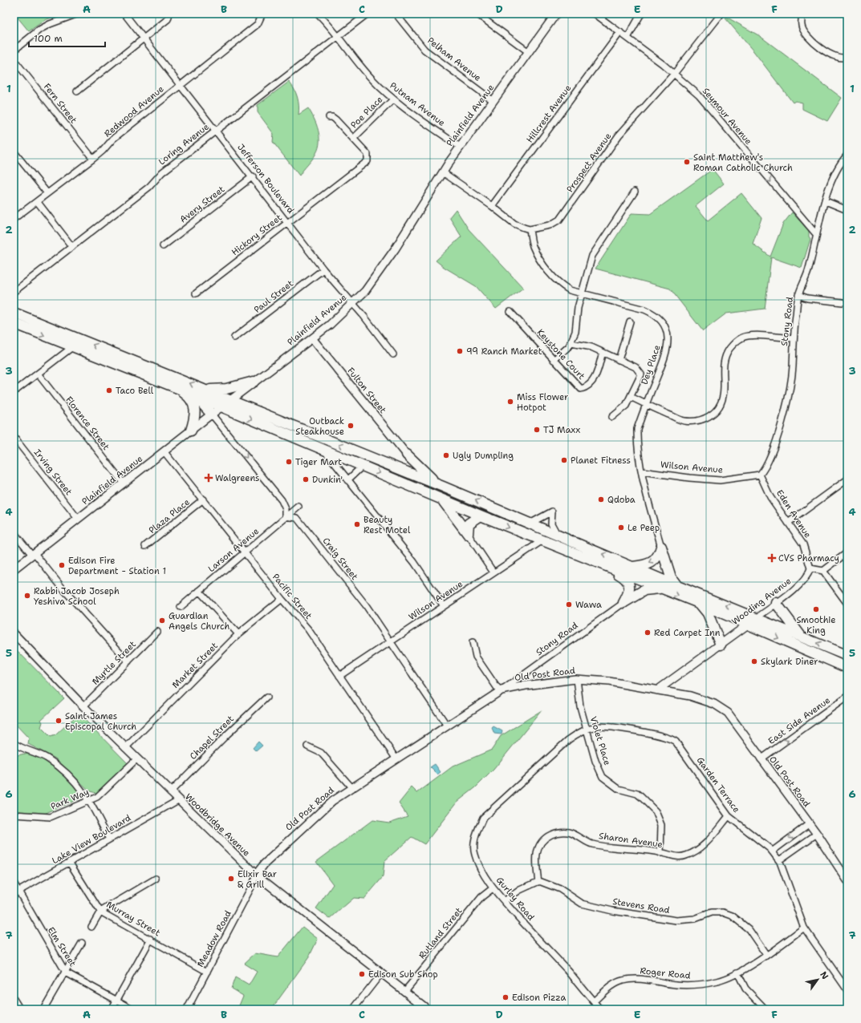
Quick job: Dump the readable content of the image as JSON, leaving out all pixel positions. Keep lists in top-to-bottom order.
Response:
{
  "streets": {
    "street": [
      "Pelham Avenue",
      "Fern Street",
      "Putnam Avenue",
      "Redwood Avenue",
      "Poe Place",
      "Hillcrest Avenue",
      "Plainfield Avenue",
      "Seymour Avenue",
      "Loring Avenue",
      "Prospect Avenue",
      "Jefferson Boulevard",
      "Avery Street",
      "Hickory Street",
      "Paul Street",
      "Stony Road",
      "Keystone Court",
      "Dey Place",
      "Fulton Street",
      "Florence Street",
      "Wilson Avenue",
      "Irving Street",
      "Eden Avenue",
      "Plaza Place",
      "Larson Avenue",
      "Craig Street",
      "Pacific Street",
      "Wooding Avenue",
      "Myrtle Street",
      "Market Street",
      "Old Post Road",
      "East Side Avenue",
      "Chapel Street",
      "Violet Place",
      "Garden Terrace",
      "Park Way",
      "Woodbridge Avenue",
      "Lake View Boulevard",
      "Sharon Avenue",
      "Gurley Road",
      "Stevens Road",
      "Murray Street",
      "Rutland Street",
      "Meadow Road",
      "Elm Street",
      "Roger Road"
    ]
  },
  "crossings": [
    ["Pelham Avenue", "Plainfield Avenue"],
    ["Fern Street", "Redwood Avenue"],
    ["Putnam Avenue", "Poe Place"],
    ["Putnam Avenue", "Plainfield Avenue"],
    ["Putnam Avenue", "Loring Avenue"],
    ["Redwood Avenue", "Jefferson Boulevard"],
    ["Poe Place", "Hickory Street"],
    ["Hillcrest Avenue", "Seymour Avenue"],
    ["Plainfield Avenue", "Jefferson Boulevard"],
    ["Plainfield Avenue", "Fulton Street"],
    ["Plainfield Avenue", "Florence Street"],
    ["Plainfield Avenue", "Irving Street"],
    ["Plainfield Avenue", "Pacific Street"],
    ["Seymour Avenue", "Prospect Avenue"],
    ["Seymour Avenue", "Stony Road"],
    ["Loring Avenue", "Jefferson Boulevard"],
    ["Prospect Avenue", "Dey Place"],
    ["Jefferson Boulevard", "Avery Street"],
    ["Jefferson Boulevard", "Hickory Street"],
    ["Jefferson Boulevard", "Paul Street"],
    ["Stony Road", "Wilson Avenue"],
    ["Stony Road", "Eden Avenue"],
    ["Stony Road", "Old Post Road"],
    ["Dey Place", "Wilson Avenue"],
    ["Wilson Avenue", "Eden Avenue"],
    ["Wilson Avenue", "Craig Street"],
    ["Wilson Avenue", "Pacific Street"],
    ["Eden Avenue", "Wooding Avenue"],
    ["Plaza Place", "Pacific Street"],
    ["Larson Avenue", "Craig Street"],
    ["Larson Avenue", "Pacific Street"],
    ["Craig Street", "Old Post Road"],
    ["Pacific Street", "Market Street"],
    ["Pacific Street", "Old Post Road"],
    ["Wooding Avenue", "Old Post Road"],
    ["Myrtle Street", "Woodbridge Avenue"],
    ["Market Street", "Woodbridge Avenue"],
    ["Old Post Road", "East Side Avenue"],
    ["Old Post Road", "Violet Place"],
    ["Old Post Road", "Woodbridge Avenue"],
    ["Old Post Road", "Meadow Road"],
    ["Chapel Street", "Woodbridge Avenue"],
    ["Violet Place", "Garden Terrace"],
    ["Violet Place", "Sharon Avenue"],
    ["Violet Place", "Gurley Road"],
    ["Garden Terrace", "Sharon Avenue"],
    ["Garden Terrace", "Gurley Road"],
    ["Garden Terrace", "Roger Road"],
    ["Park Way", "Woodbridge Avenue"],
    ["Woodbridge Avenue", "Lake View Boulevard"],
    ["Woodbridge Avenue", "Rutland Street"],
    ["Woodbridge Avenue", "Meadow Road"],
    ["Lake View Boulevard", "Murray Street"],
    ["Lake View Boulevard", "Elm Street"],
    ["Sharon Avenue", "Stevens Road"],
    ["Gurley Road", "Rutland Street"],
    ["Gurley Road", "Roger Road"],
    ["Stevens Road", "Roger Road"],
    ["Murray Street", "Meadow Road"]
  ],
  "one_way": ["Seymour Avenue", "East Side Avenue"],
  "places": {
    "other": [
      "Saint Matthew's Roman Catholic Church",
      "99 Ranch Market",
      "Taco Bell",
      "Miss Flower Hotpot",
      "Outback Steakhouse",
      "TJ Maxx",
      "Ugly Dumpling",
      "Planet Fitness",
      "Tiger Mart",
      "Dunkin'",
      "Qdoba",
      "Beauty Rest Motel",
      "Le Peep",
      "Edison Fire Department - Station 1",
      "Rabbi Jacob Joseph Yeshiva School",
      "Wawa",
      "Smoothie King",
      "Guardian Angels Church",
      "Red Carpet Inn",
      "Skylark Diner",
      "Saint James Episcopal Church",
      "Elixir Bar & Grill",
      "Edison Sub Shop",
      "Edison Pizza"
    ],
    "health": ["Walgreens", "CVS Pharmacy"]
  },
  "scale_bar": "100 m",
  "north": "top right",
  "grid": {
    "columns": [
      "A",
      "B",
      "C",
      "D",
      "E",
      "F"
    ],
    "rows": [
      "1",
      "2",
      "3",
      "4",
      "5",
      "6",
      "7"
    ]
  }
}
